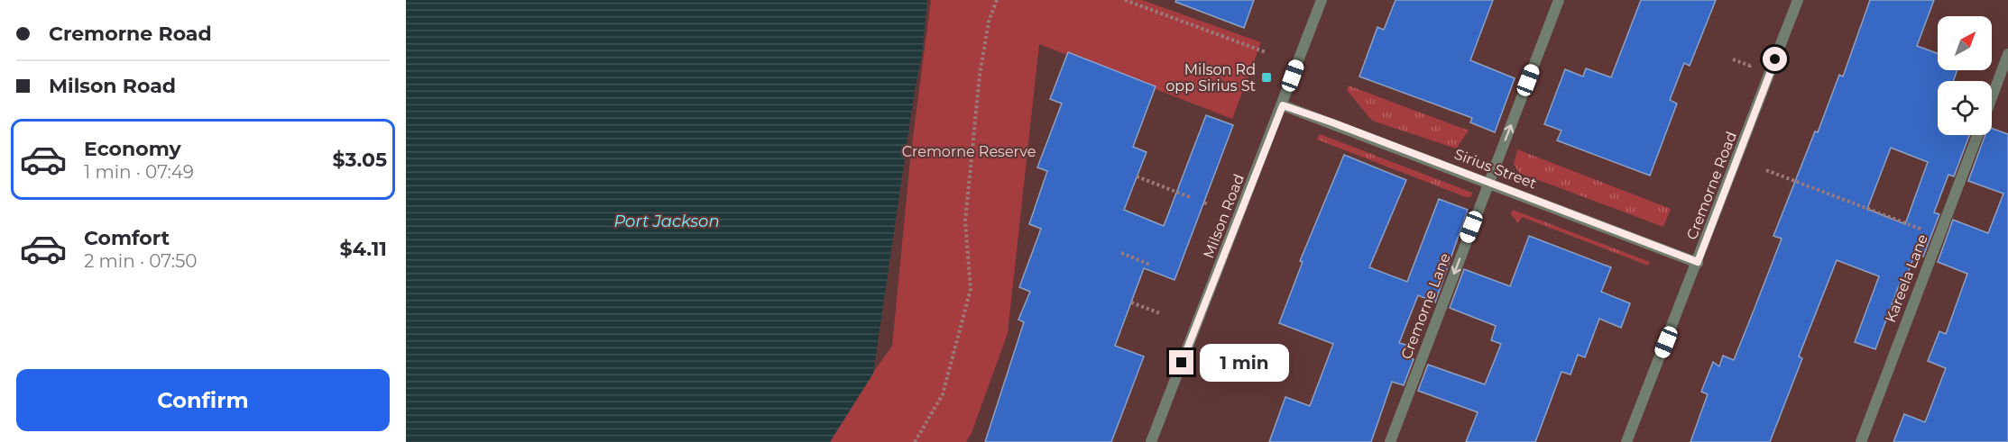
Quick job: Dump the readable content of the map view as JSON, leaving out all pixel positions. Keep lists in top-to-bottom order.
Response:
{
  "streets": {
    "street": [
      "Sirius Street",
      "Cremorne Road",
      "Milson Road",
      "Kareela Lane",
      "Cremorne Lane"
    ]
  },
  "crossings": [
    ["Sirius Street", "Cremorne Road"],
    ["Sirius Street", "Milson Road"],
    ["Sirius Street", "Cremorne Lane"]
  ],
  "water": ["Port Jackson"],
  "parks": ["Cremorne Reserve"],
  "places": {
    "transit": ["Milson Rd opp Sirius St"]
  },
  "north": "top right",
  "page": {
    "banner": ["Cremorne Road", "Milson Road"],
    "list": [
      {
        "name": "Economy",
        "note": "1 min · 07:49",
        "value": "$3.05"
      },
      {
        "name": "Comfort",
        "note": "2 min · 07:50",
        "value": "$4.11"
      }
    ],
    "bubble": "1 min",
    "buttons": "Confirm"
  }
}
